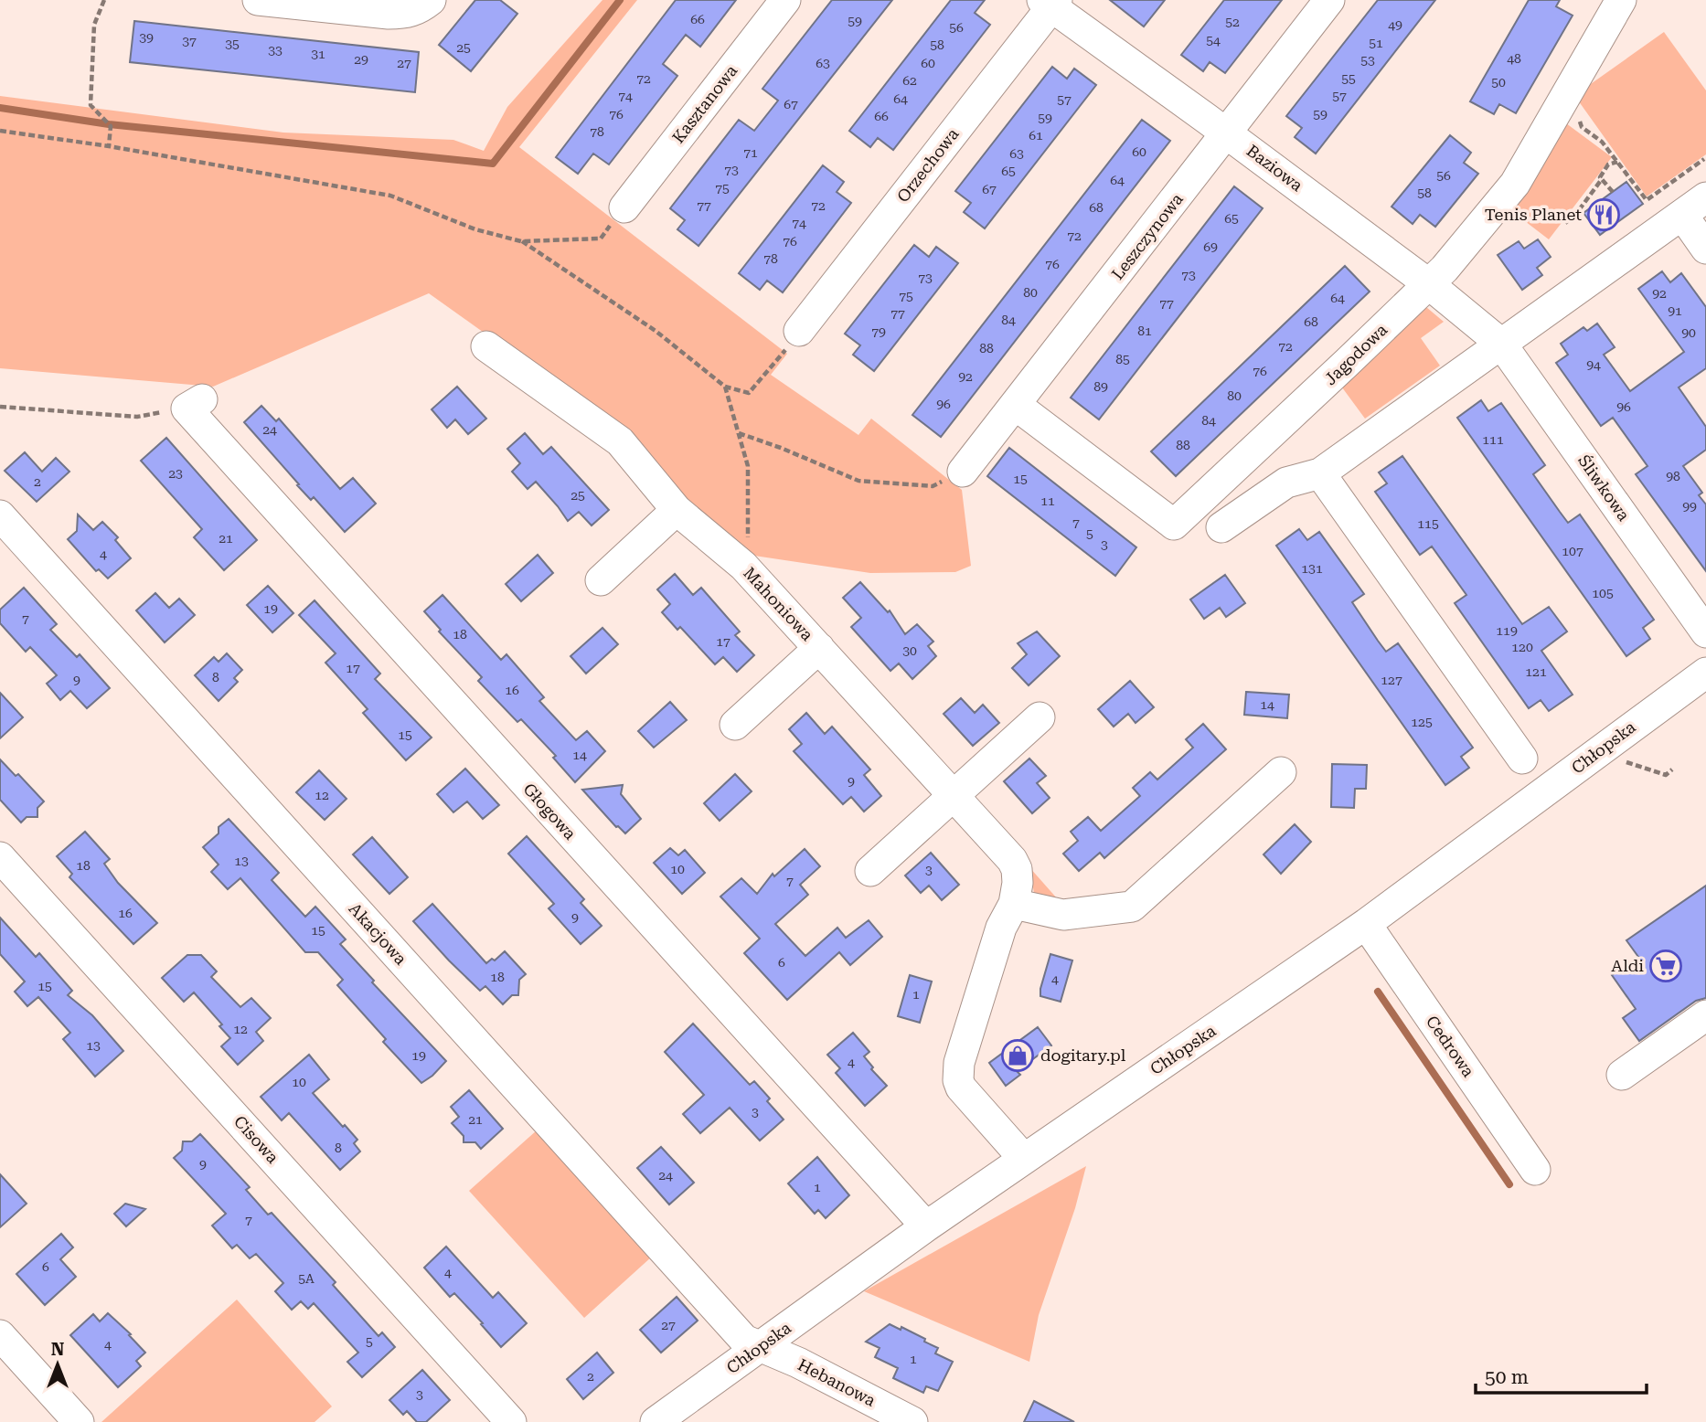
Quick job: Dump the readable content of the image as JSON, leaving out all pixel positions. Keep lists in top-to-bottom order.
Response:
{
  "streets": {
    "street": [
      "Kasztanowa",
      "Orzechowa",
      "Baziowa",
      "Leszczynowa",
      "Jagodowa",
      "Śliwkowa",
      "Mahoniowa",
      "Chłopska",
      "Głogowa",
      "Akacjowa",
      "Cedrowa",
      "Cisowa",
      "Hebanowa"
    ]
  },
  "crossings": [
    ["Orzechowa", "Baziowa"],
    ["Baziowa", "Leszczynowa"],
    ["Baziowa", "Jagodowa"],
    ["Baziowa", "Śliwkowa"],
    ["Leszczynowa", "Jagodowa"],
    ["Mahoniowa", "Chłopska"],
    ["Chłopska", "Głogowa"],
    ["Chłopska", "Akacjowa"],
    ["Chłopska", "Cedrowa"],
    ["Chłopska", "Hebanowa"],
    ["Akacjowa", "Hebanowa"]
  ],
  "places": {
    "restaurant": ["Tenis Planet"],
    "supermarket": ["Aldi"],
    "shop": ["dogitary.pl"]
  },
  "house_numbers": [
    "66",
    "59",
    "52",
    "49",
    "56",
    "39",
    "54",
    "37",
    "51",
    "35",
    "58",
    "25",
    "33",
    "31",
    "48",
    "29",
    "53",
    "27",
    "63",
    "60",
    "72",
    "55",
    "62",
    "50",
    "74",
    "57",
    "64",
    "57",
    "67",
    "76",
    "59",
    "66",
    "59",
    "78",
    "61",
    "60",
    "71",
    "63",
    "73",
    "65",
    "56",
    "64",
    "75",
    "67",
    "58",
    "77",
    "72",
    "68",
    "65",
    "74",
    "72",
    "76",
    "69",
    "78",
    "76",
    "73",
    "73",
    "80",
    "92",
    "75",
    "64",
    "77",
    "91",
    "77",
    "84",
    "68",
    "81",
    "79",
    "90",
    "72",
    "88",
    "85",
    "94",
    "76",
    "92",
    "89",
    "80",
    "96",
    "96",
    "84",
    "24",
    "111",
    "88",
    "23",
    "98",
    "15",
    "2",
    "25",
    "11",
    "99",
    "7",
    "115",
    "5",
    "21",
    "3",
    "107",
    "4",
    "131",
    "105",
    "19",
    "7",
    "119",
    "18",
    "17",
    "120",
    "30",
    "17",
    "121",
    "8",
    "9",
    "127",
    "16",
    "14",
    "125",
    "15",
    "14",
    "9",
    "12",
    "13",
    "18",
    "10",
    "3",
    "7",
    "16",
    "9",
    "15",
    "6",
    "18",
    "4",
    "15",
    "1",
    "12",
    "13",
    "19",
    "4",
    "10",
    "3",
    "21",
    "8",
    "9",
    "24",
    "1",
    "7",
    "6",
    "4",
    "5A",
    "27",
    "5",
    "4",
    "1",
    "2",
    "3"
  ],
  "scale_bar": "50 m",
  "north": "top"
}
